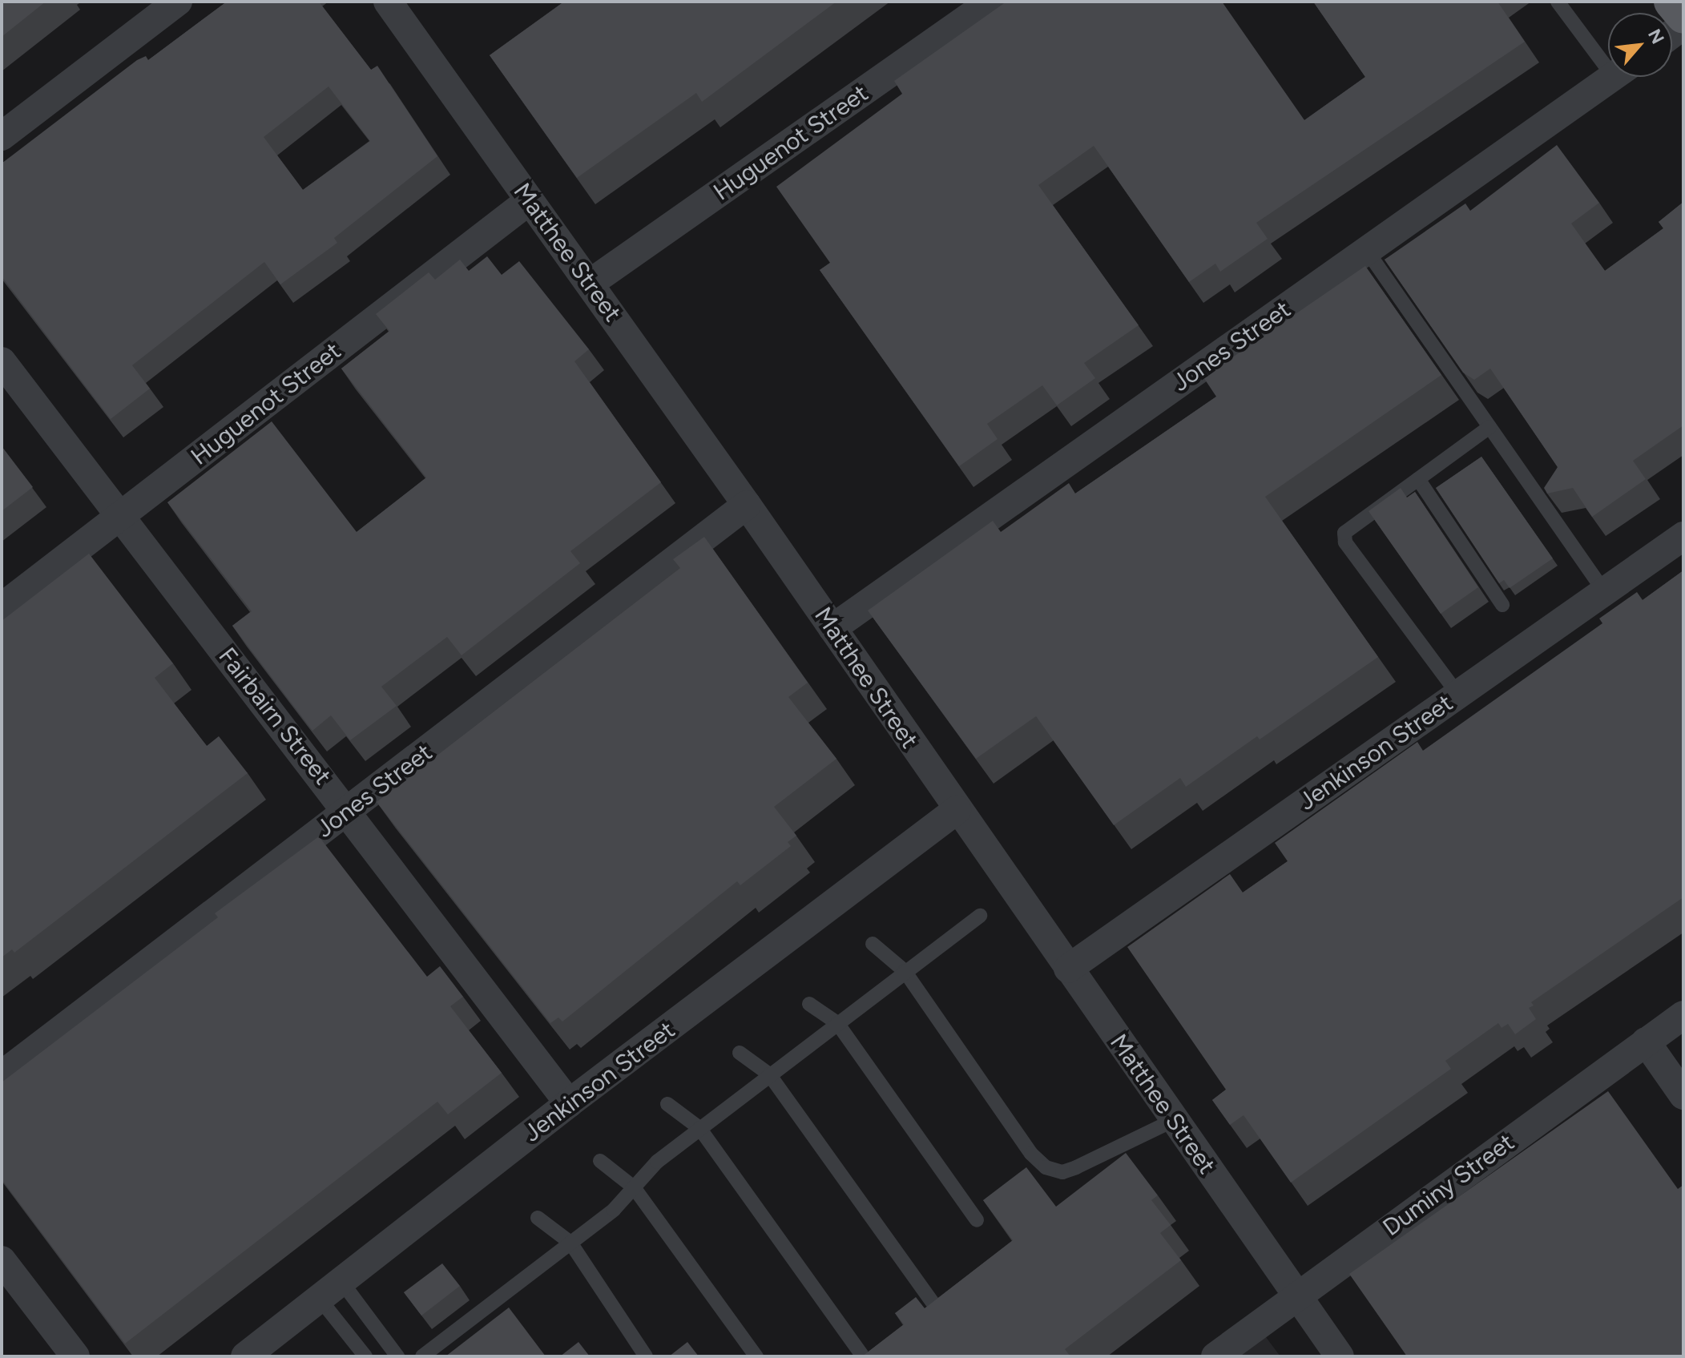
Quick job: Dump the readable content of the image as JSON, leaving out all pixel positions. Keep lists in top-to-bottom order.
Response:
{
  "streets": {
    "street": [
      "Huguenot Street",
      "Matthee Street",
      "Jones Street",
      "Fairbairn Street",
      "Jenkinson Street",
      "Duminy Street"
    ]
  },
  "crossings": [
    ["Huguenot Street", "Matthee Street"],
    ["Huguenot Street", "Fairbairn Street"],
    ["Matthee Street", "Jones Street"],
    ["Matthee Street", "Jenkinson Street"],
    ["Matthee Street", "Duminy Street"],
    ["Jones Street", "Fairbairn Street"],
    ["Fairbairn Street", "Jenkinson Street"]
  ],
  "north": "top right"
}
